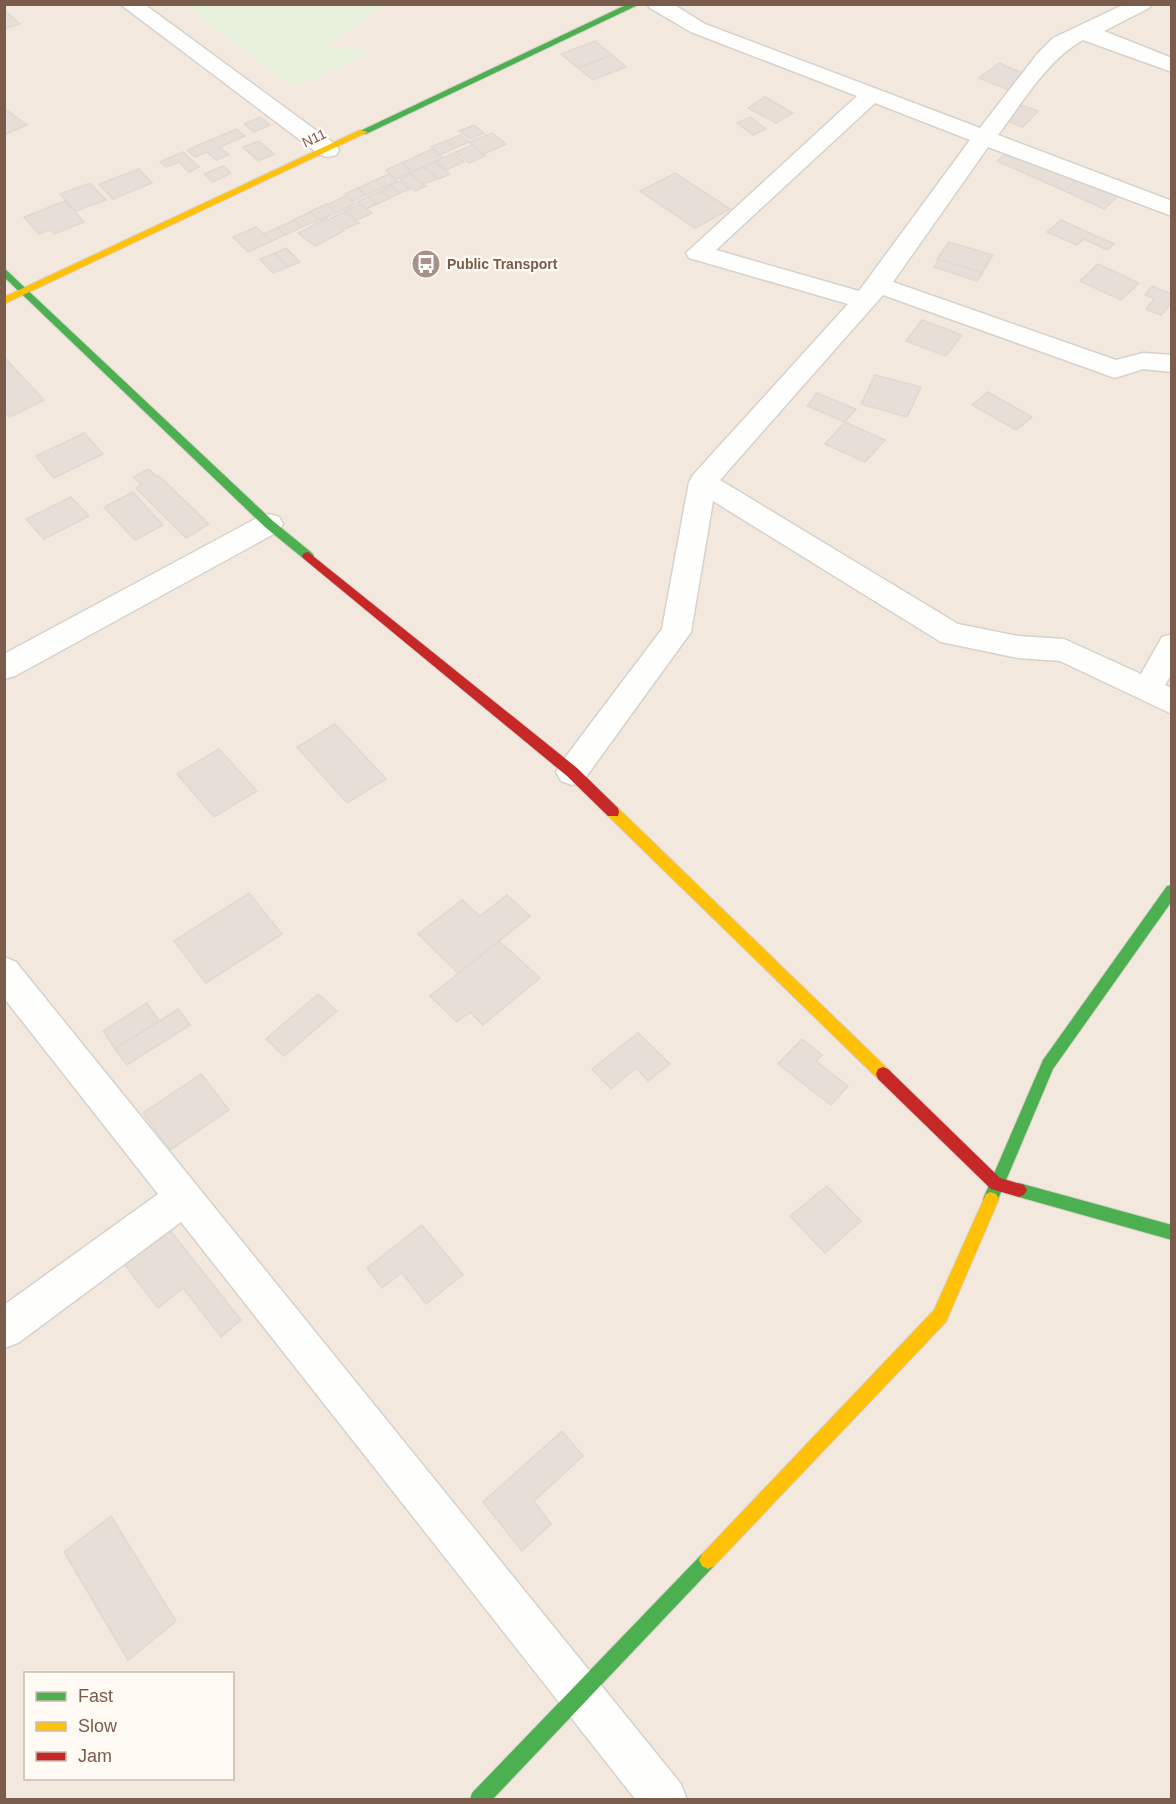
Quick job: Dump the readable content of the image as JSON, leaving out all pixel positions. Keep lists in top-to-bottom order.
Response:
{
  "streets": {
    "street": ["N11"]
  },
  "places": {
    "bus stop": ["Public Transport"]
  },
  "legend": ["Fast", "Slow", "Jam"]
}
